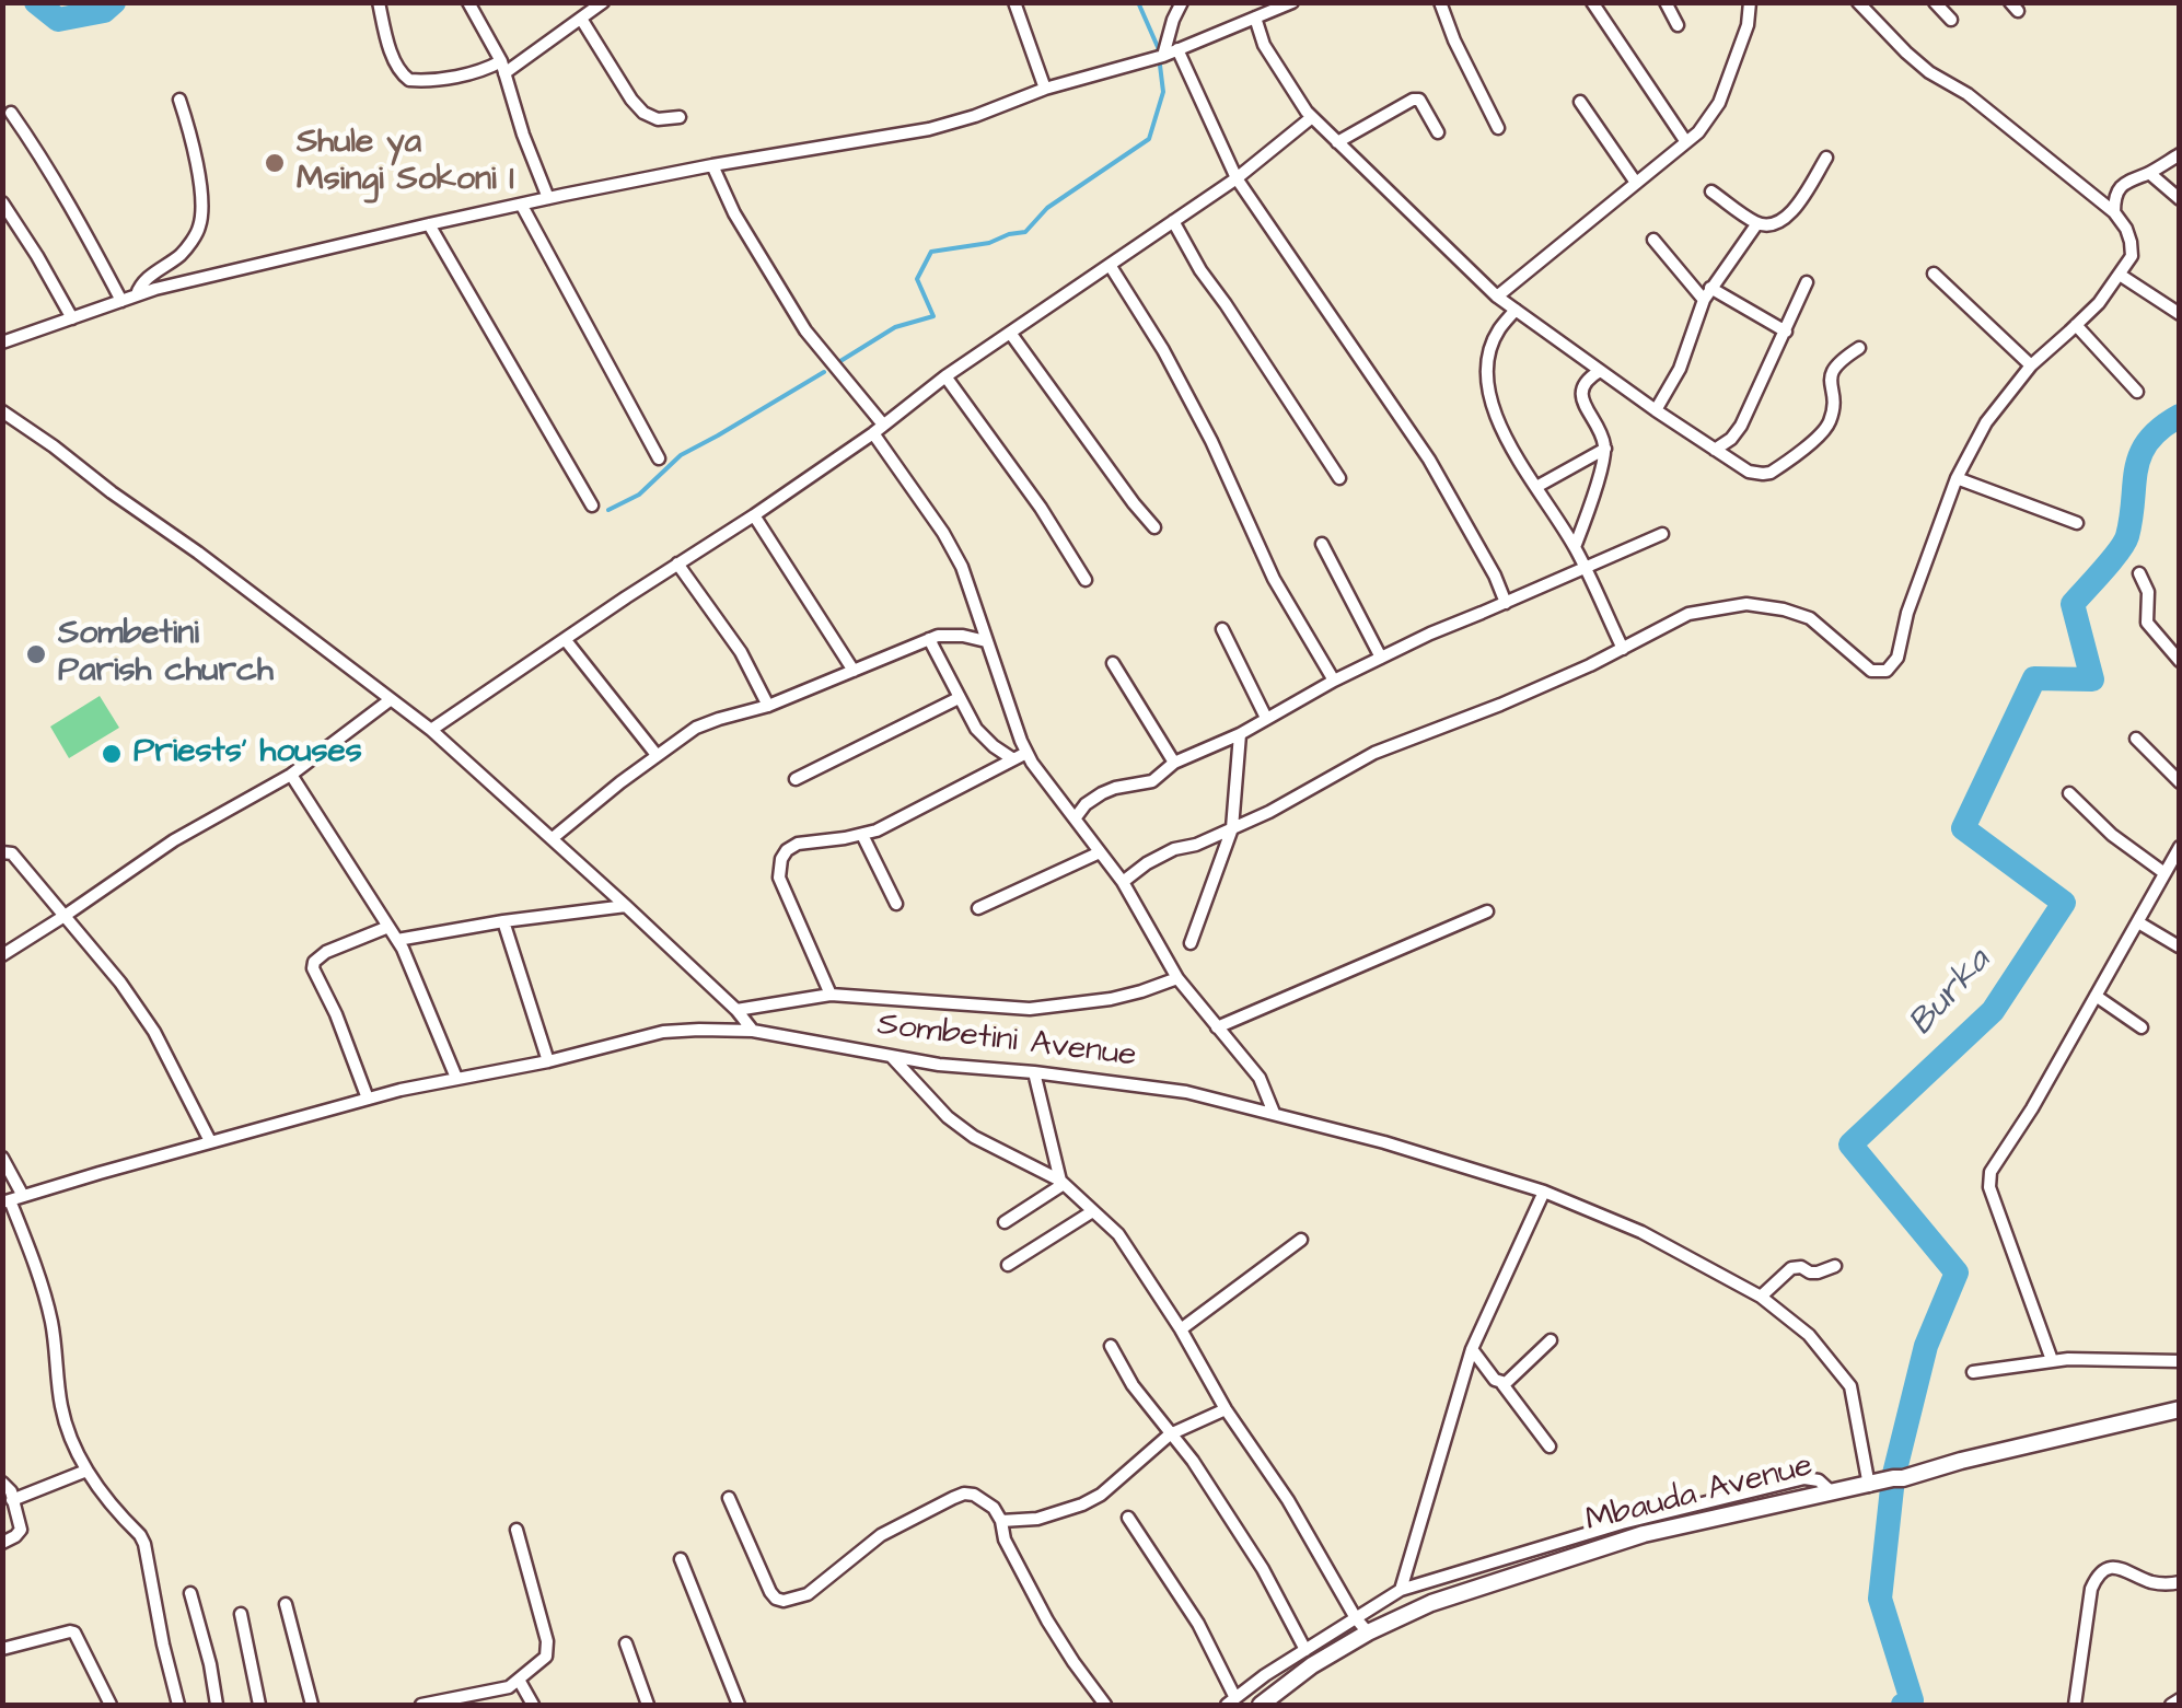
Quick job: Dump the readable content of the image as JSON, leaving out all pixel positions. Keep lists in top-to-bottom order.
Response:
{
  "streets": {
    "street": ["Sombetini Avenue", "Mbauda Avenue"]
  },
  "crossings": [
    ["Sombetini Avenue", "Mbauda Avenue"]
  ],
  "water": ["Burka"],
  "places": ["Shule ya Msingi Sokoni I", "Sombetini Parish church", "Priests' houses"]
}
